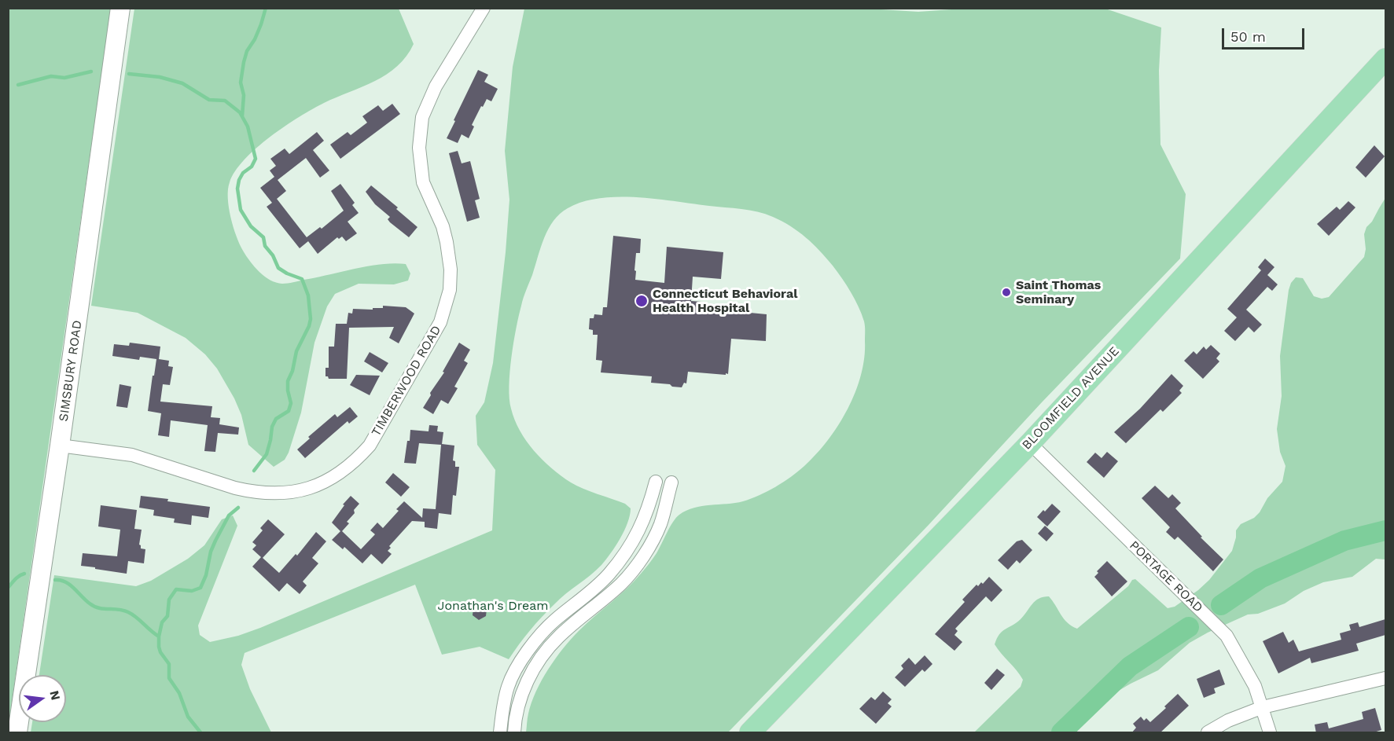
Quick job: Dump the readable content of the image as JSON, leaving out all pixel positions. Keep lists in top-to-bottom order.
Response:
{
  "streets": {
    "main road": ["SIMSBURY ROAD", "BLOOMFIELD AVENUE"],
    "street": ["TIMBERWOOD ROAD", "PORTAGE ROAD"]
  },
  "crossings": [
    ["SIMSBURY ROAD", "TIMBERWOOD ROAD"],
    ["BLOOMFIELD AVENUE", "PORTAGE ROAD"]
  ],
  "parks": ["Jonathan's Dream"],
  "places": ["Saint Thomas Seminary", "Connecticut Behavioral Health Hospital"],
  "scale_bar": "50 m",
  "north": "right"
}
